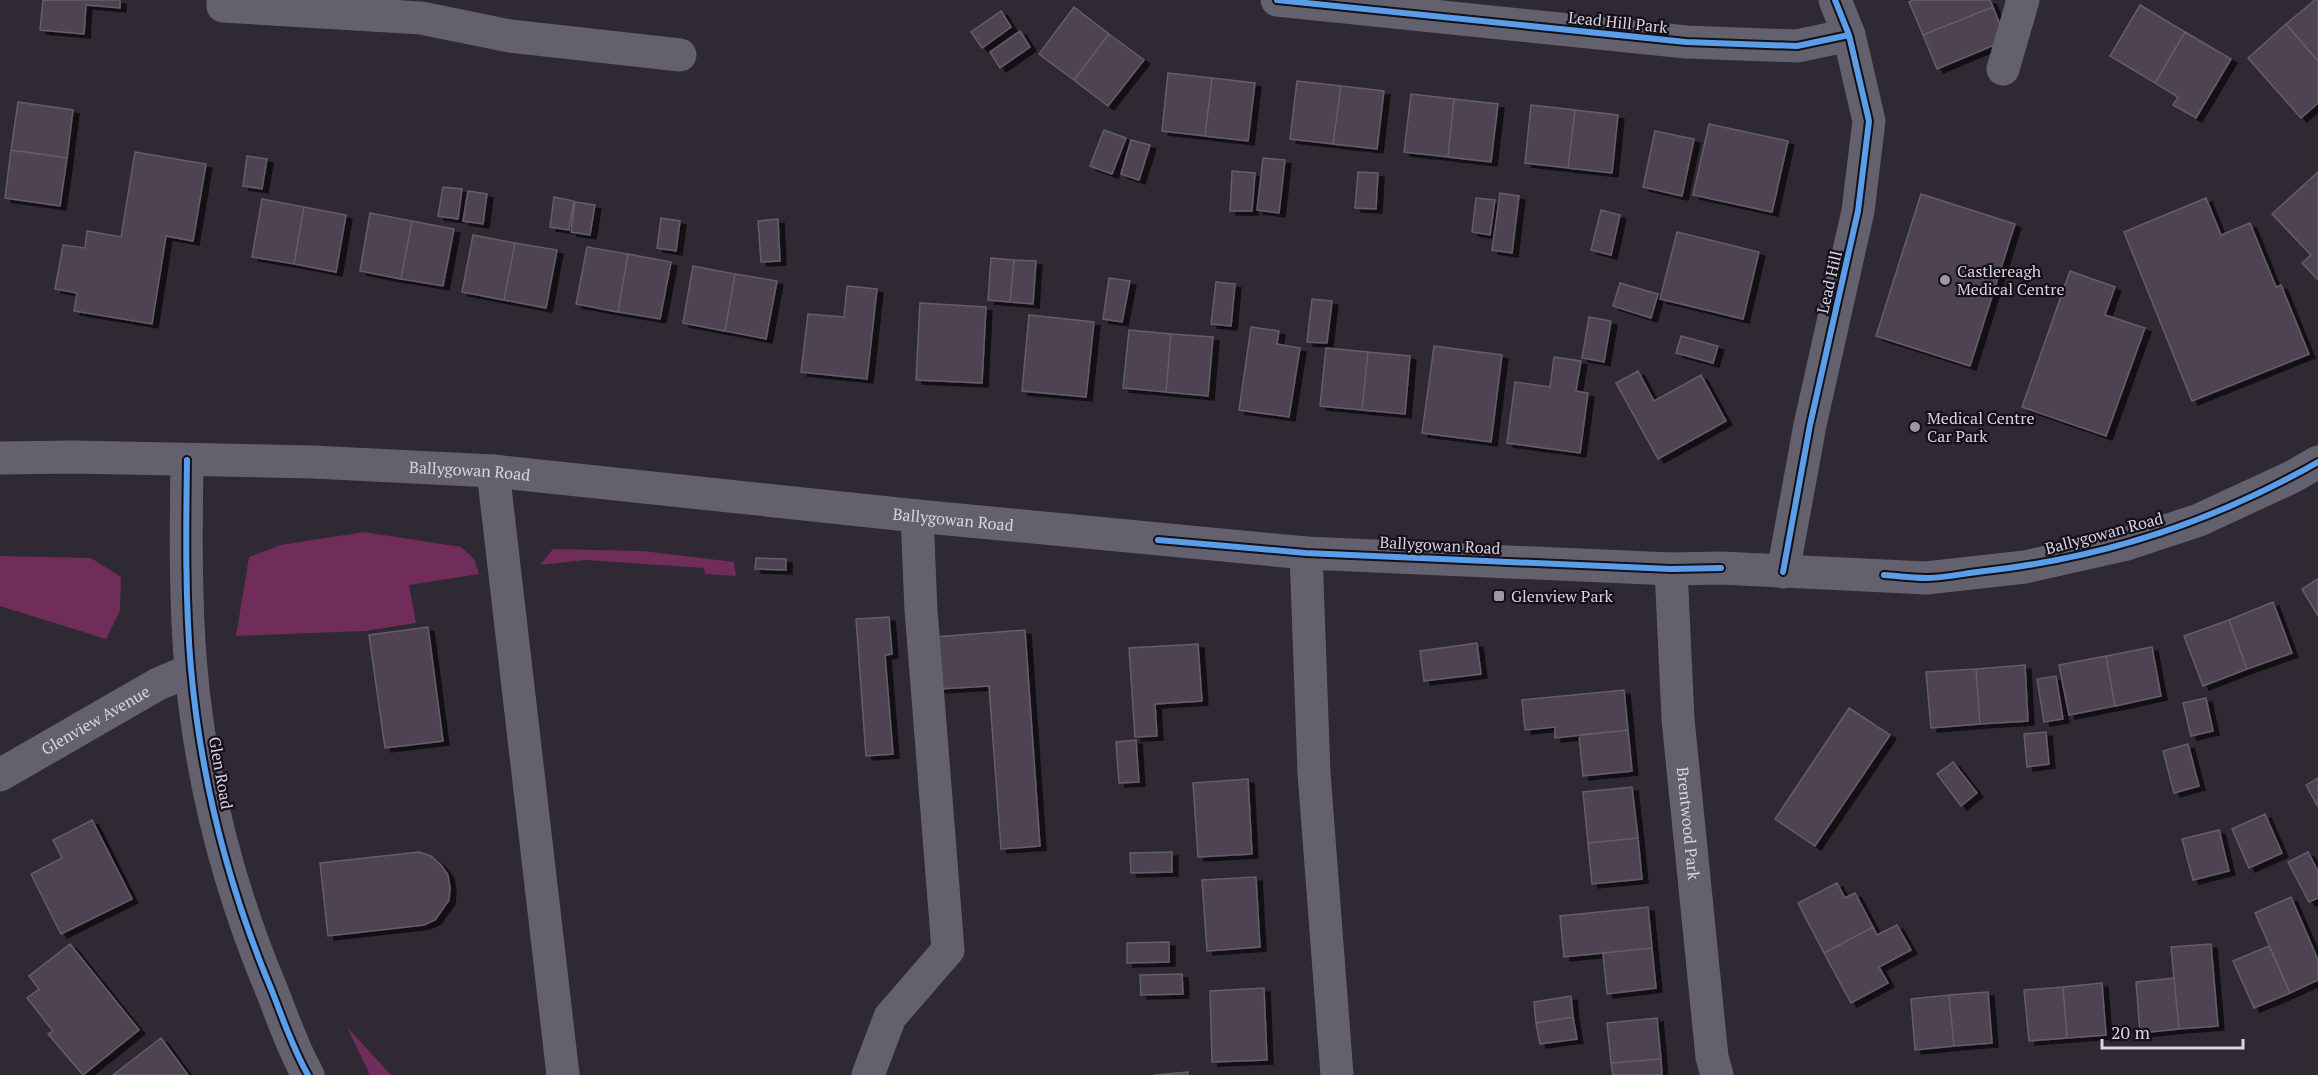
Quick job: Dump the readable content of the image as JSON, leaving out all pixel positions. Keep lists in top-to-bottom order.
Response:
{
  "streets": {
    "main road": ["Ballygowan Road"],
    "street": [
      "Lead Hill Park",
      "Lead Hill",
      "Glenview Avenue",
      "Glen Road",
      "Brentwood Park"
    ]
  },
  "crossings": [
    ["Lead Hill Park", "Lead Hill"],
    ["Lead Hill", "Ballygowan Road"],
    ["Ballygowan Road", "Glen Road"],
    ["Ballygowan Road", "Brentwood Park"],
    ["Glenview Avenue", "Glen Road"]
  ],
  "places": {
    "other": ["Castlereagh Medical Centre", "Medical Centre Car Park"],
    "transit": ["Glenview Park"]
  },
  "scale_bar": "20 m"
}
